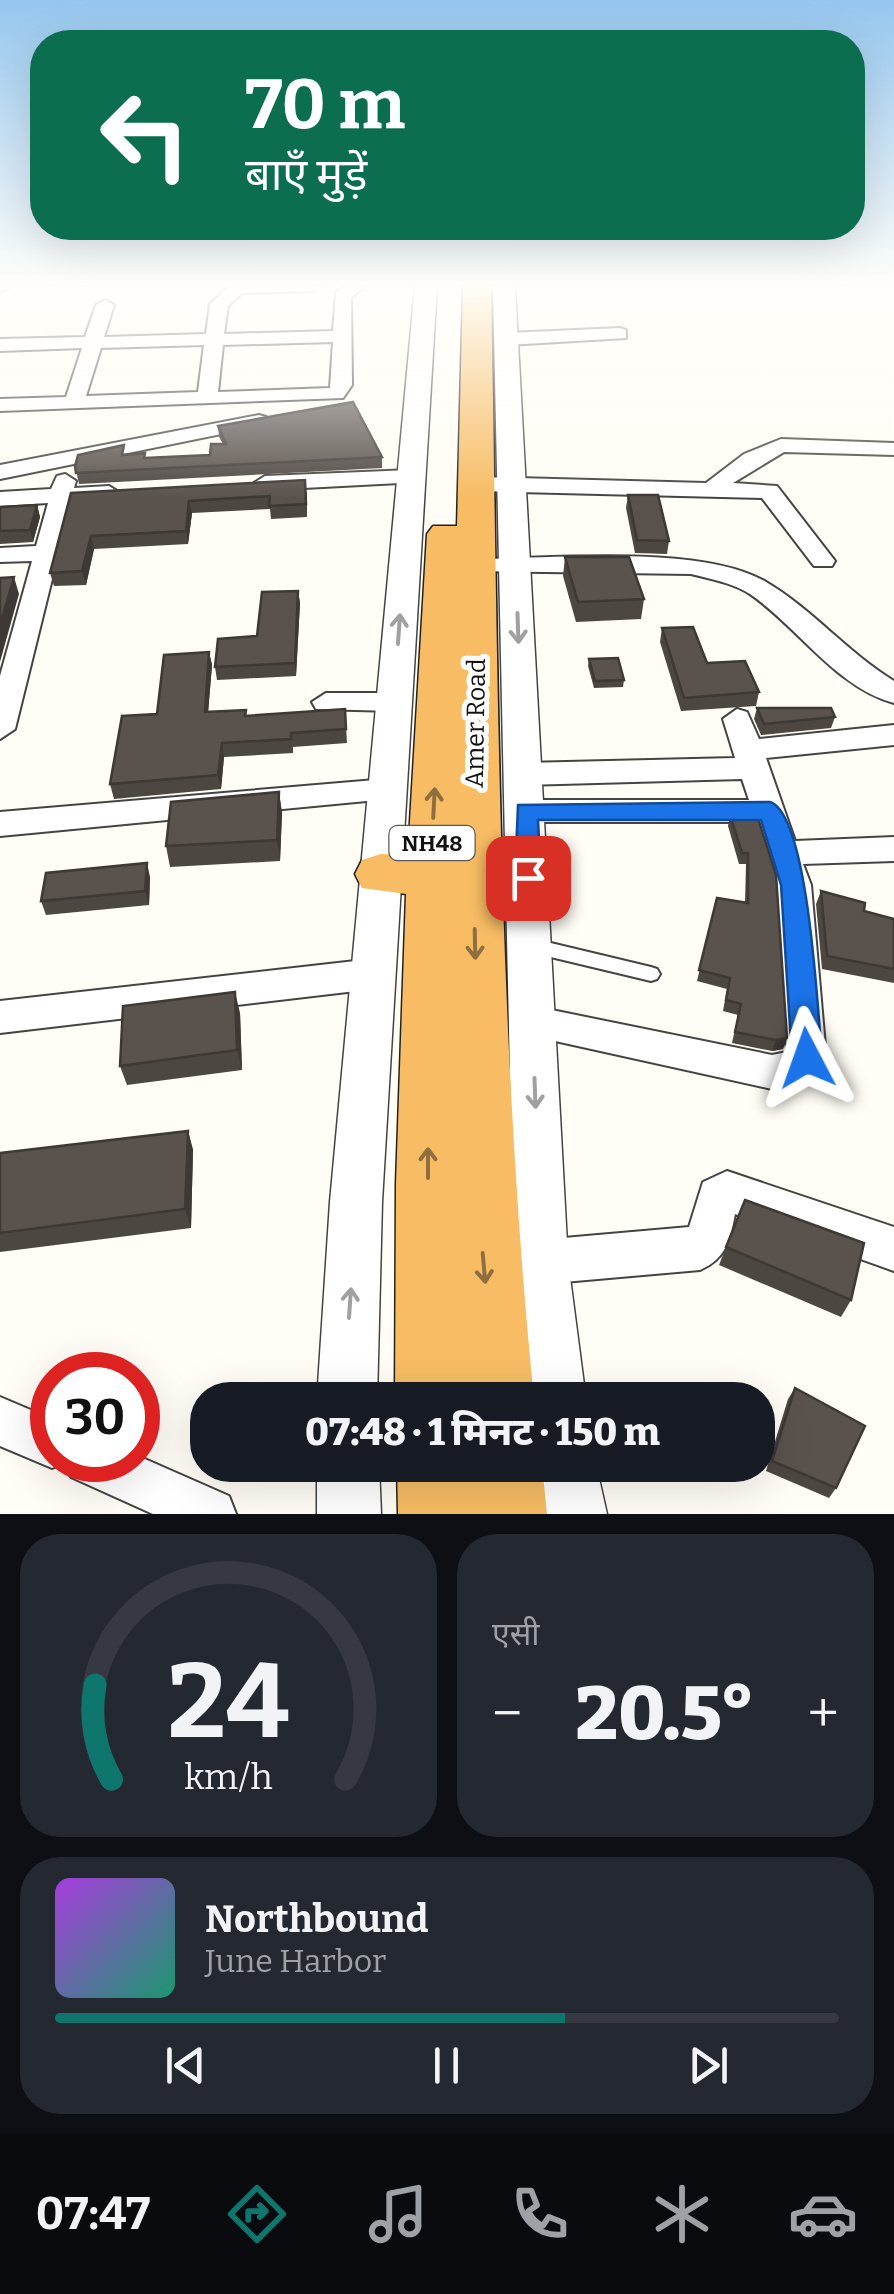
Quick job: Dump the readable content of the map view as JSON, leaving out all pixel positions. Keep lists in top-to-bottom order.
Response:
{
  "streets": {
    "highway": ["Amer Road", "NH48"]
  },
  "page": {
    "turn": ["70 m", "बाएँ मुड़ें"],
    "limit": "30",
    "trip": "07:48 · 1 मिनट · 150 m",
    "tile": "एसी",
    "heat": ["−", "20.5°", "+"],
    "song": ["Northbound", "June Harbor"],
    "tabs": "07:47",
    "gauge": ["24", "km/h"]
  }
}
